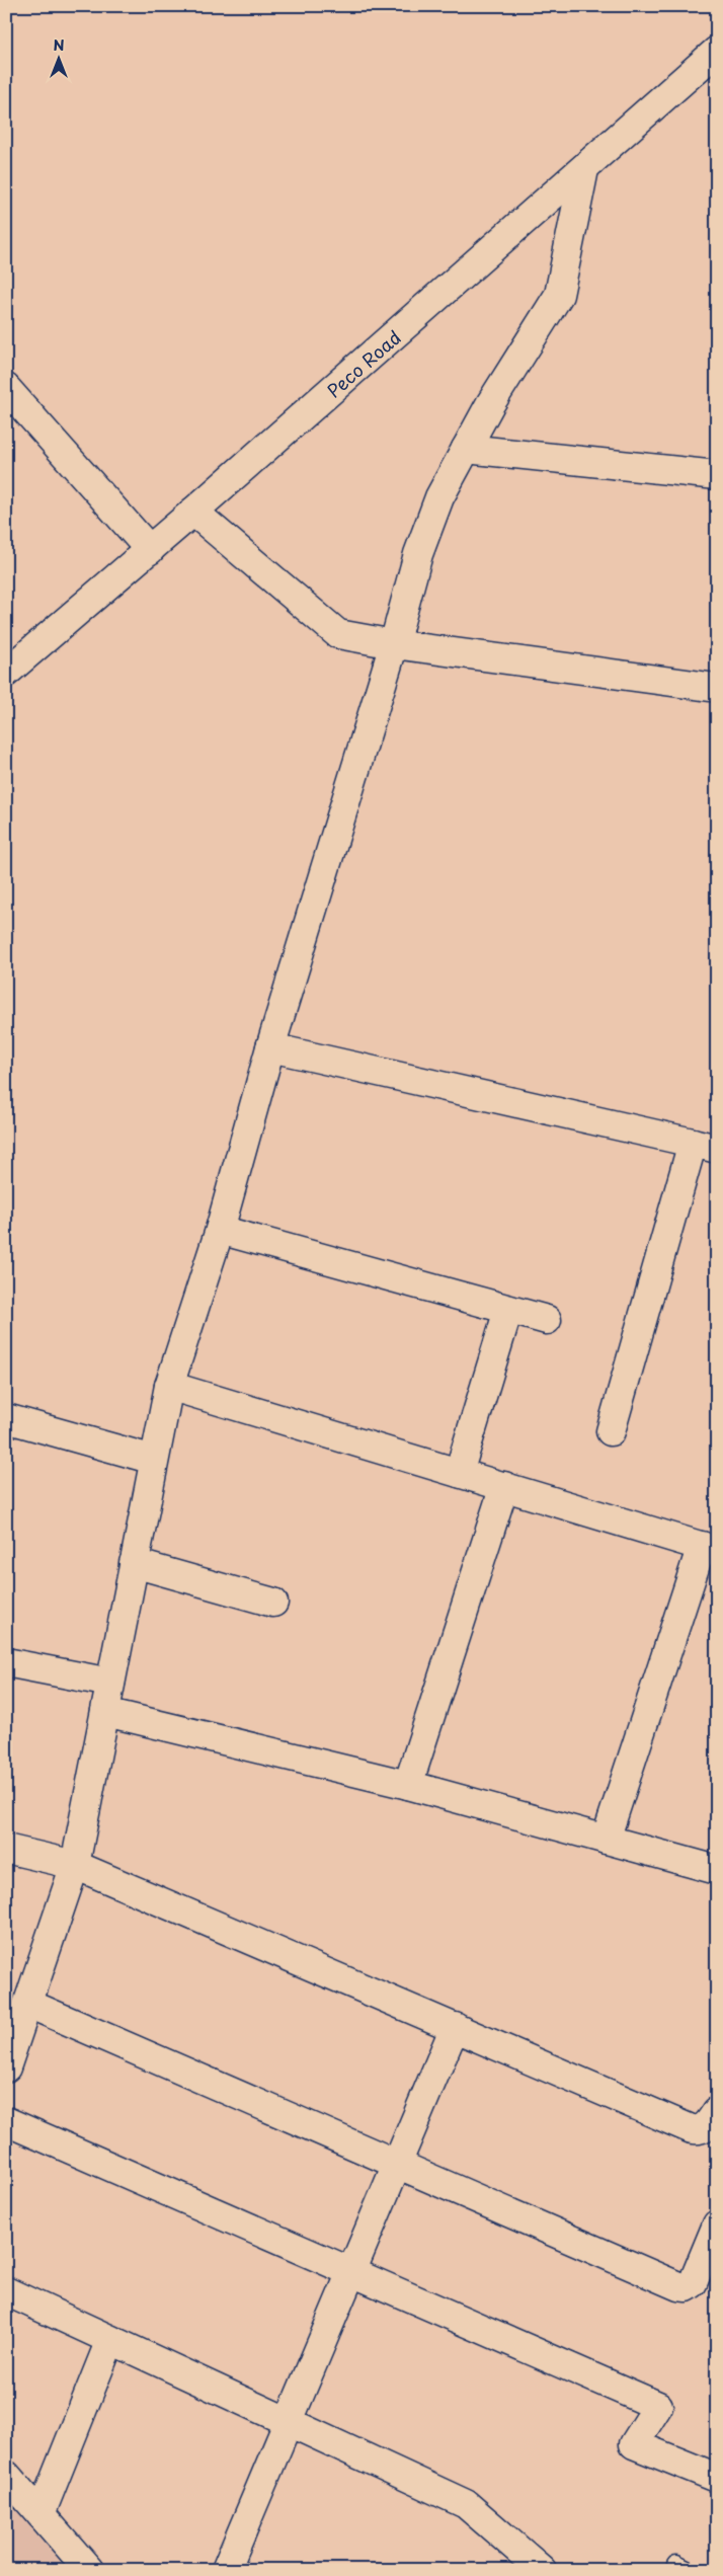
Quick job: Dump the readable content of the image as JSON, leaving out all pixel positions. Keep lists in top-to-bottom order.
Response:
{
  "streets": {
    "street": ["Peco Road"]
  },
  "north": "top"
}
